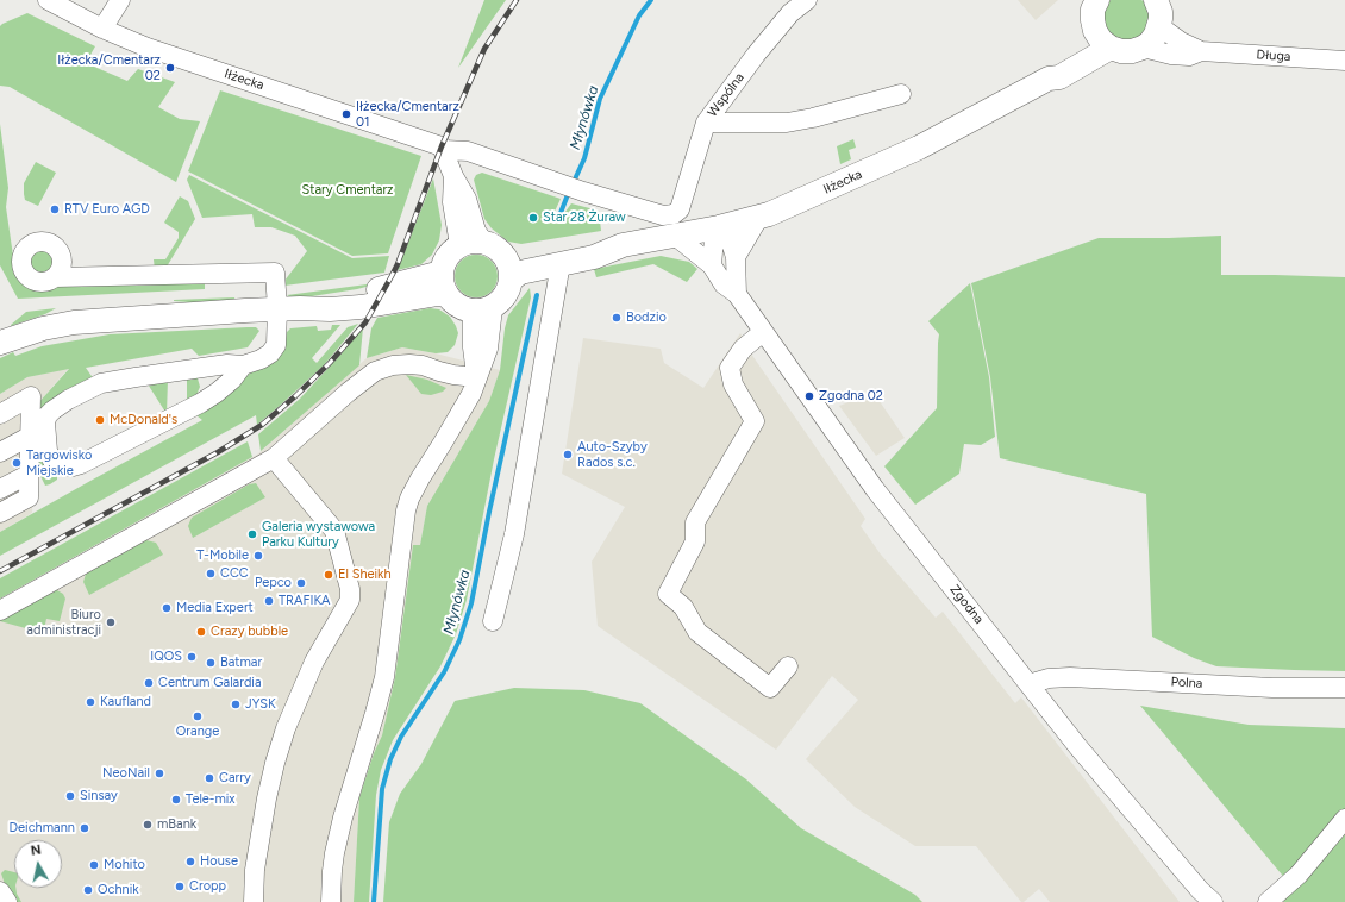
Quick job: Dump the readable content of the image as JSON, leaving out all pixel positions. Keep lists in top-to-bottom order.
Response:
{
  "streets": {
    "main road": ["Iłżecka"],
    "street": [
      "Długa",
      "Wspólna",
      "Zgodna",
      "Polna"
    ]
  },
  "crossings": [
    ["Iłżecka", "Wspólna"],
    ["Iłżecka", "Zgodna"],
    ["Zgodna", "Polna"]
  ],
  "water": ["Młynówka"],
  "parks": ["Stary Cmentarz"],
  "places": [
    "Iłżecka/Cmentarz 02",
    "Iłżecka/Cmentarz 01",
    "RTV Euro AGD",
    "Star 28 Żuraw",
    "Bodzio",
    "Zgodna 02",
    "McDonald's",
    "Auto-Szyby Rados s.c.",
    "Targowisko Miejskie",
    "Galeria wystawowa Parku Kultury",
    "T-Mobile",
    "CCC",
    "El Sheikh",
    "Pepco",
    "TRAFIKA",
    "Media Expert",
    "Biuro administracji",
    "Crazy bubble",
    "IQOS",
    "Batmar",
    "Centrum Galardia",
    "Kaufland",
    "JYSK",
    "Orange",
    "NeoNail",
    "Carry",
    "Sinsay",
    "Tele-mix",
    "mBank",
    "Deichmann",
    "House",
    "Mohito",
    "Cropp",
    "Ochnik"
  ],
  "north": "top"
}
